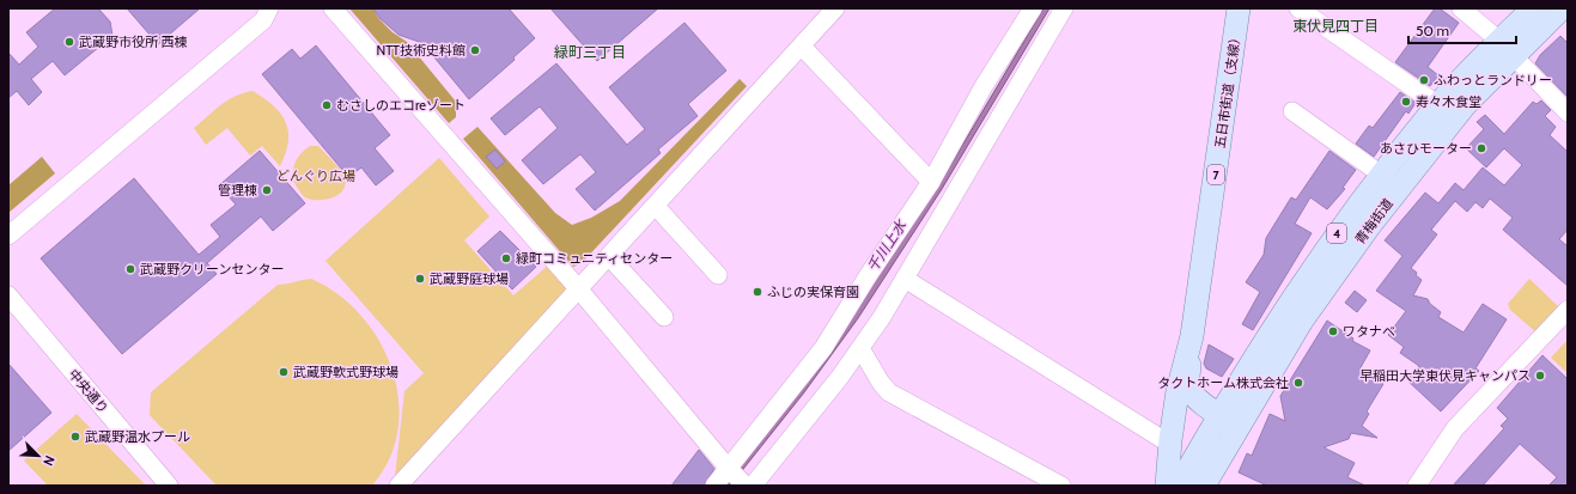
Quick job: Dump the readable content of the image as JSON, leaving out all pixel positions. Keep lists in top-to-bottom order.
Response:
{
  "streets": {
    "main road": [
      "五日市街道（支線）",
      "7",
      "青梅街道",
      "4"
    ],
    "street": ["中央通り"]
  },
  "crossings": [
    ["五日市街道（支線）", "青梅街道"]
  ],
  "districts": ["東伏見四丁目", "緑町三丁目"],
  "water": ["千川上水"],
  "parks": ["どんぐり広場"],
  "places": [
    "武蔵野市役所 西棟",
    "NTT技術史料館",
    "ふわっとランドリー",
    "寿々木食堂",
    "むさしのエコreゾート",
    "あさひモーター",
    "管理棟",
    "緑町コミュニティセンター",
    "武蔵野クリーンセンター",
    "武蔵野庭球場",
    "ふじの実保育園",
    "ワタナベ",
    "武蔵野軟式野球場",
    "早稲田大学東伏見キャンパス",
    "タクトホーム株式会社",
    "武蔵野温水プール"
  ],
  "scale_bar": "50 m",
  "north": "bottom right"
}
